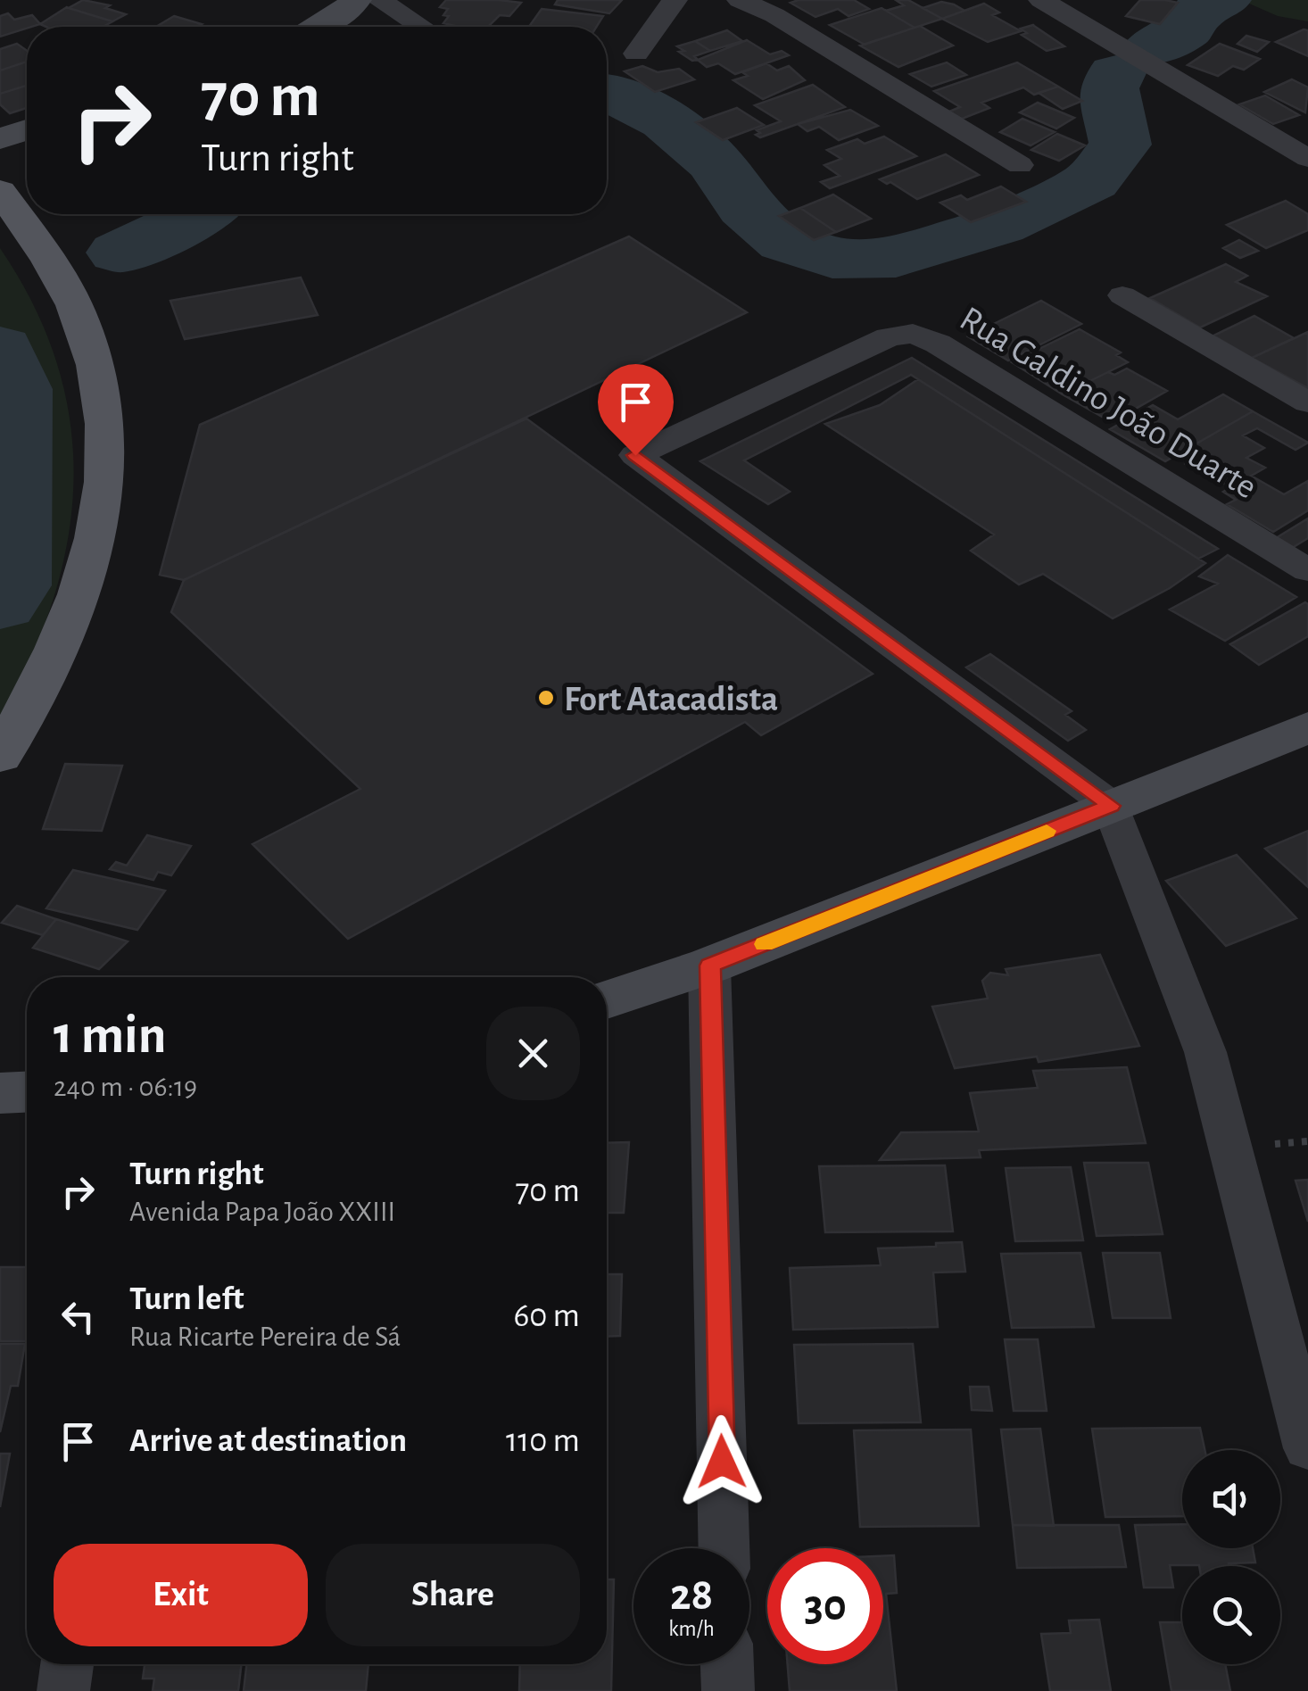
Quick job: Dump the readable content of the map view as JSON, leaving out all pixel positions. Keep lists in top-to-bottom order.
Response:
{
  "streets": {
    "street": ["Rua Galdino João Duarte"]
  },
  "places": ["Fort Atacadista"],
  "page": {
    "turn": ["70 m", "Turn right"],
    "heading": ["1 min", "240 m · 06:19"],
    "list": [
      {
        "name": "Turn right",
        "note": "Avenida Papa João XXIII",
        "value": "70 m"
      },
      {
        "name": "Turn left",
        "note": "Rua Ricarte Pereira de Sá",
        "value": "60 m"
      },
      {
        "name": "Arrive at destination",
        "value": "110 m"
      }
    ],
    "buttons": ["Exit", "Share"],
    "speed": "28 km/h",
    "limit": "30"
  }
}
